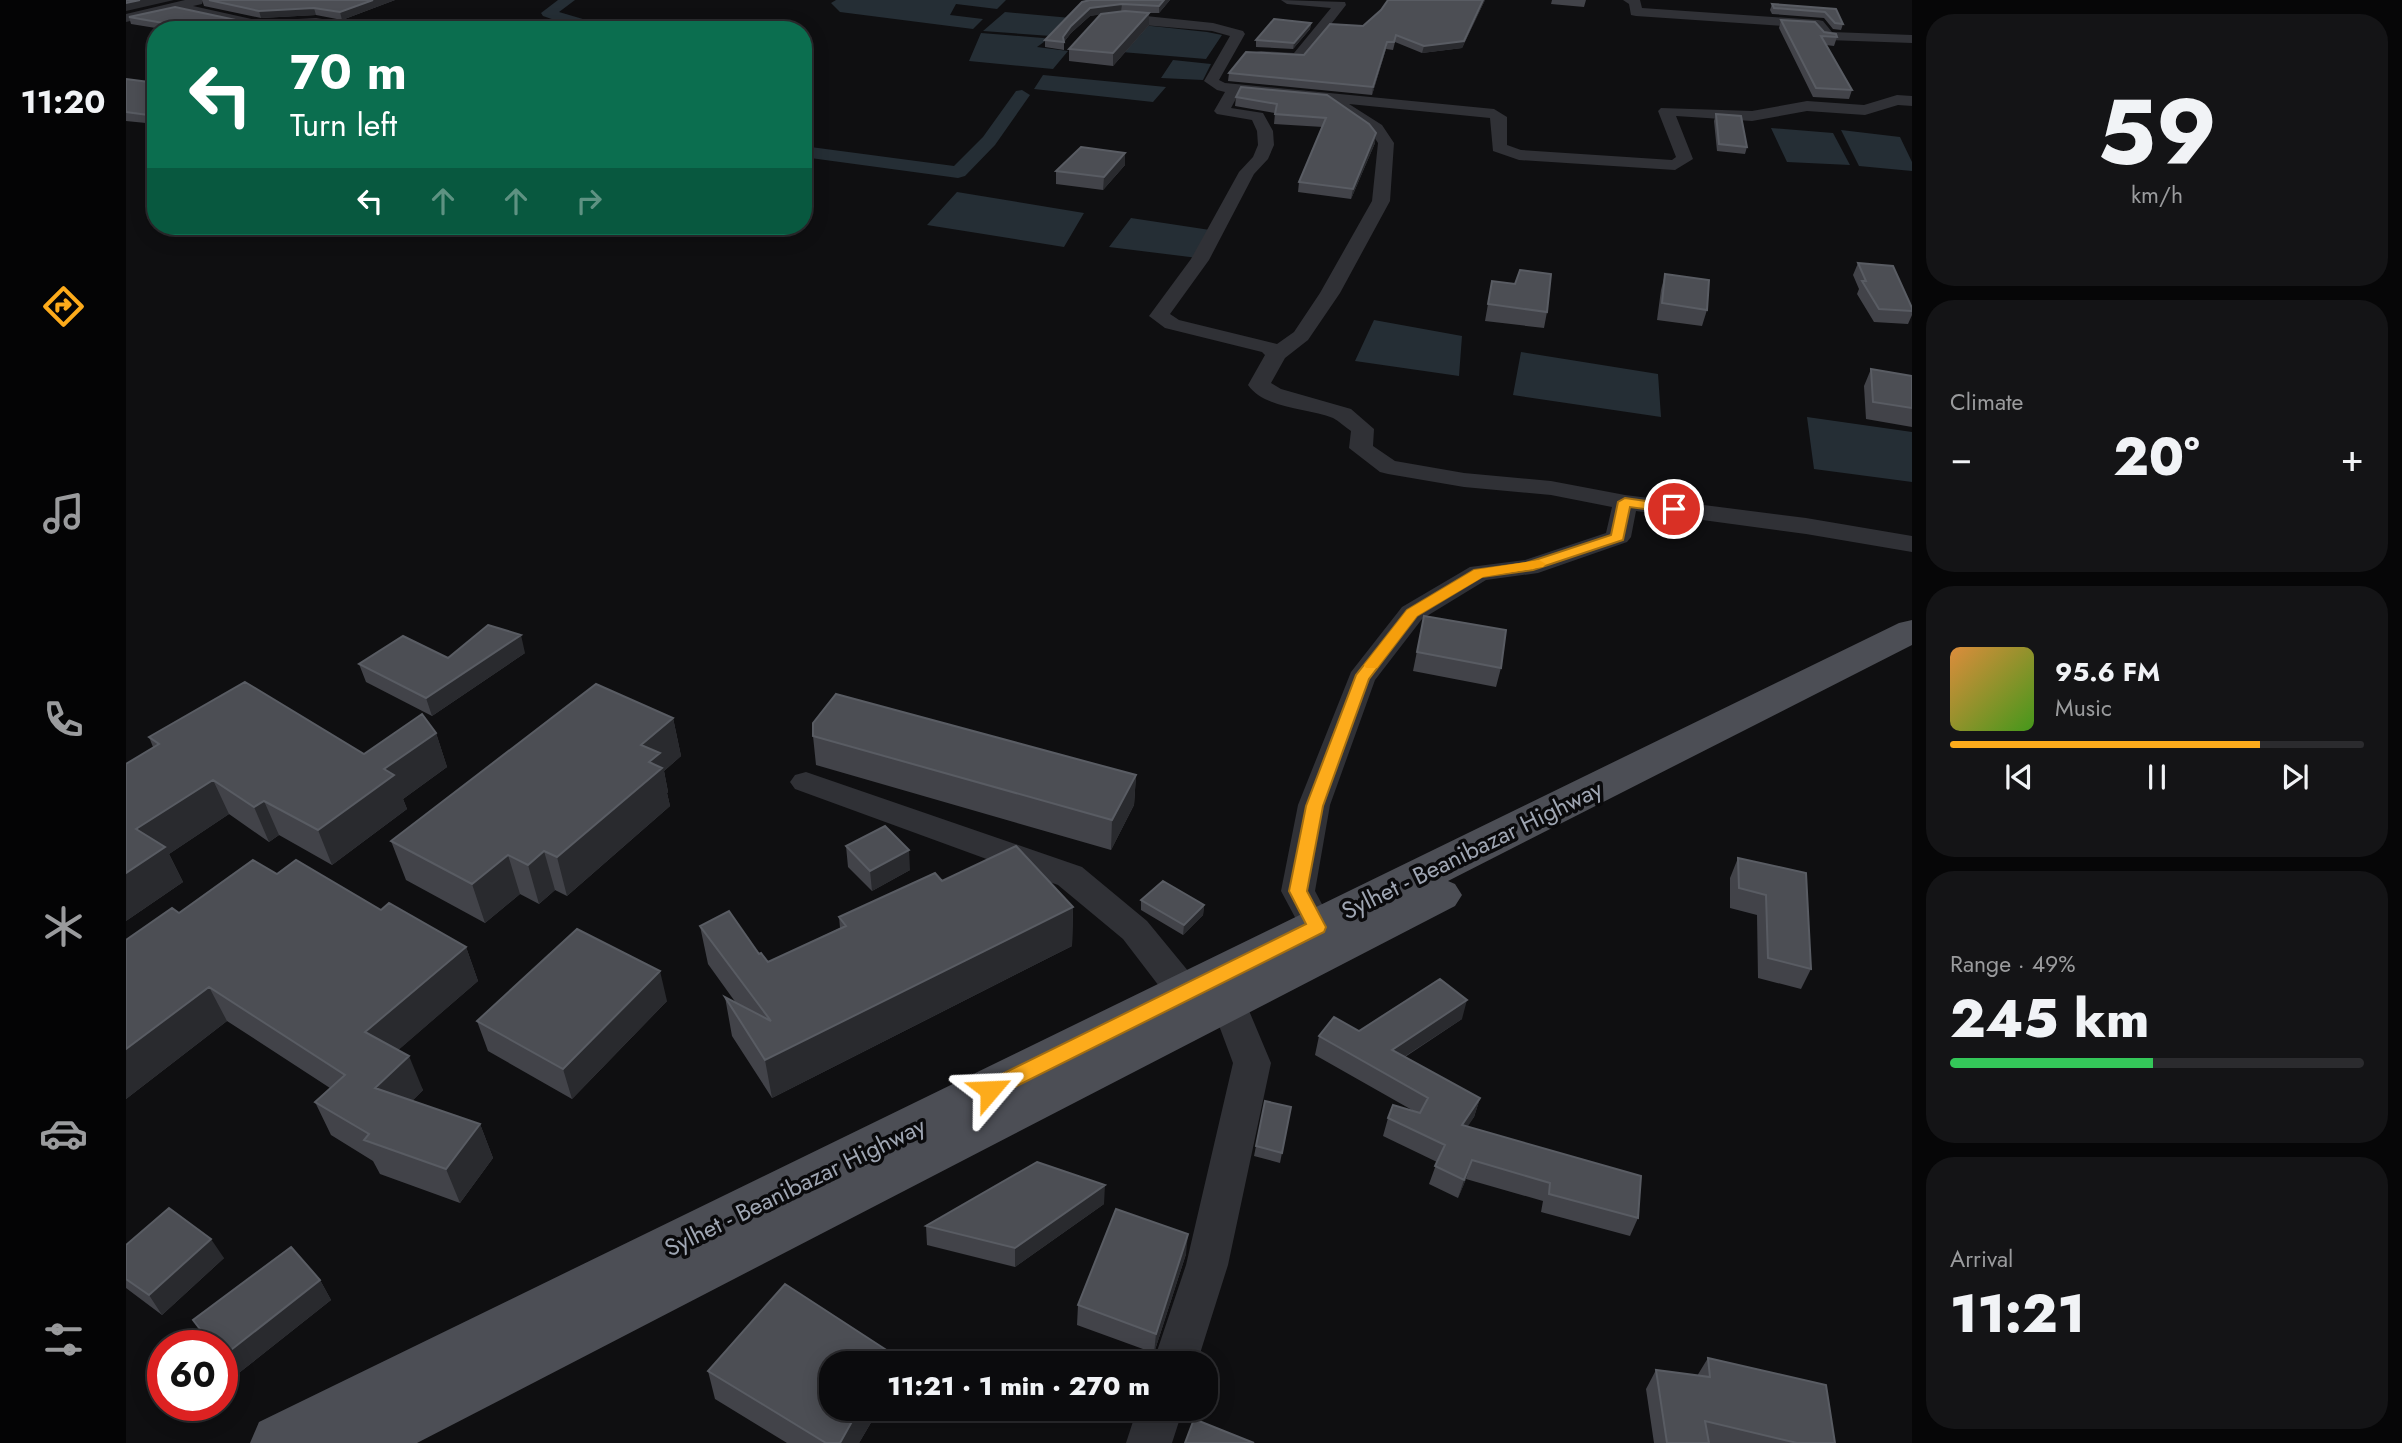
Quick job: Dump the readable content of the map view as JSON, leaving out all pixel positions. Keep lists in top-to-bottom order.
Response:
{
  "streets": {
    "main road": ["Sylhet - Beanibazar Highway"]
  },
  "page": {
    "tabs": "11:20",
    "tile": [
      ["59", "km/h"],
      "Climate",
      ["Range · 49%", "245 km"],
      ["Arrival", "11:21"]
    ],
    "turn": ["70 m", "Turn left"],
    "heat": ["−", "20°", "+"],
    "song": ["95.6 FM", "Music"],
    "limit": "60",
    "trip": "11:21 · 1 min · 270 m"
  }
}
